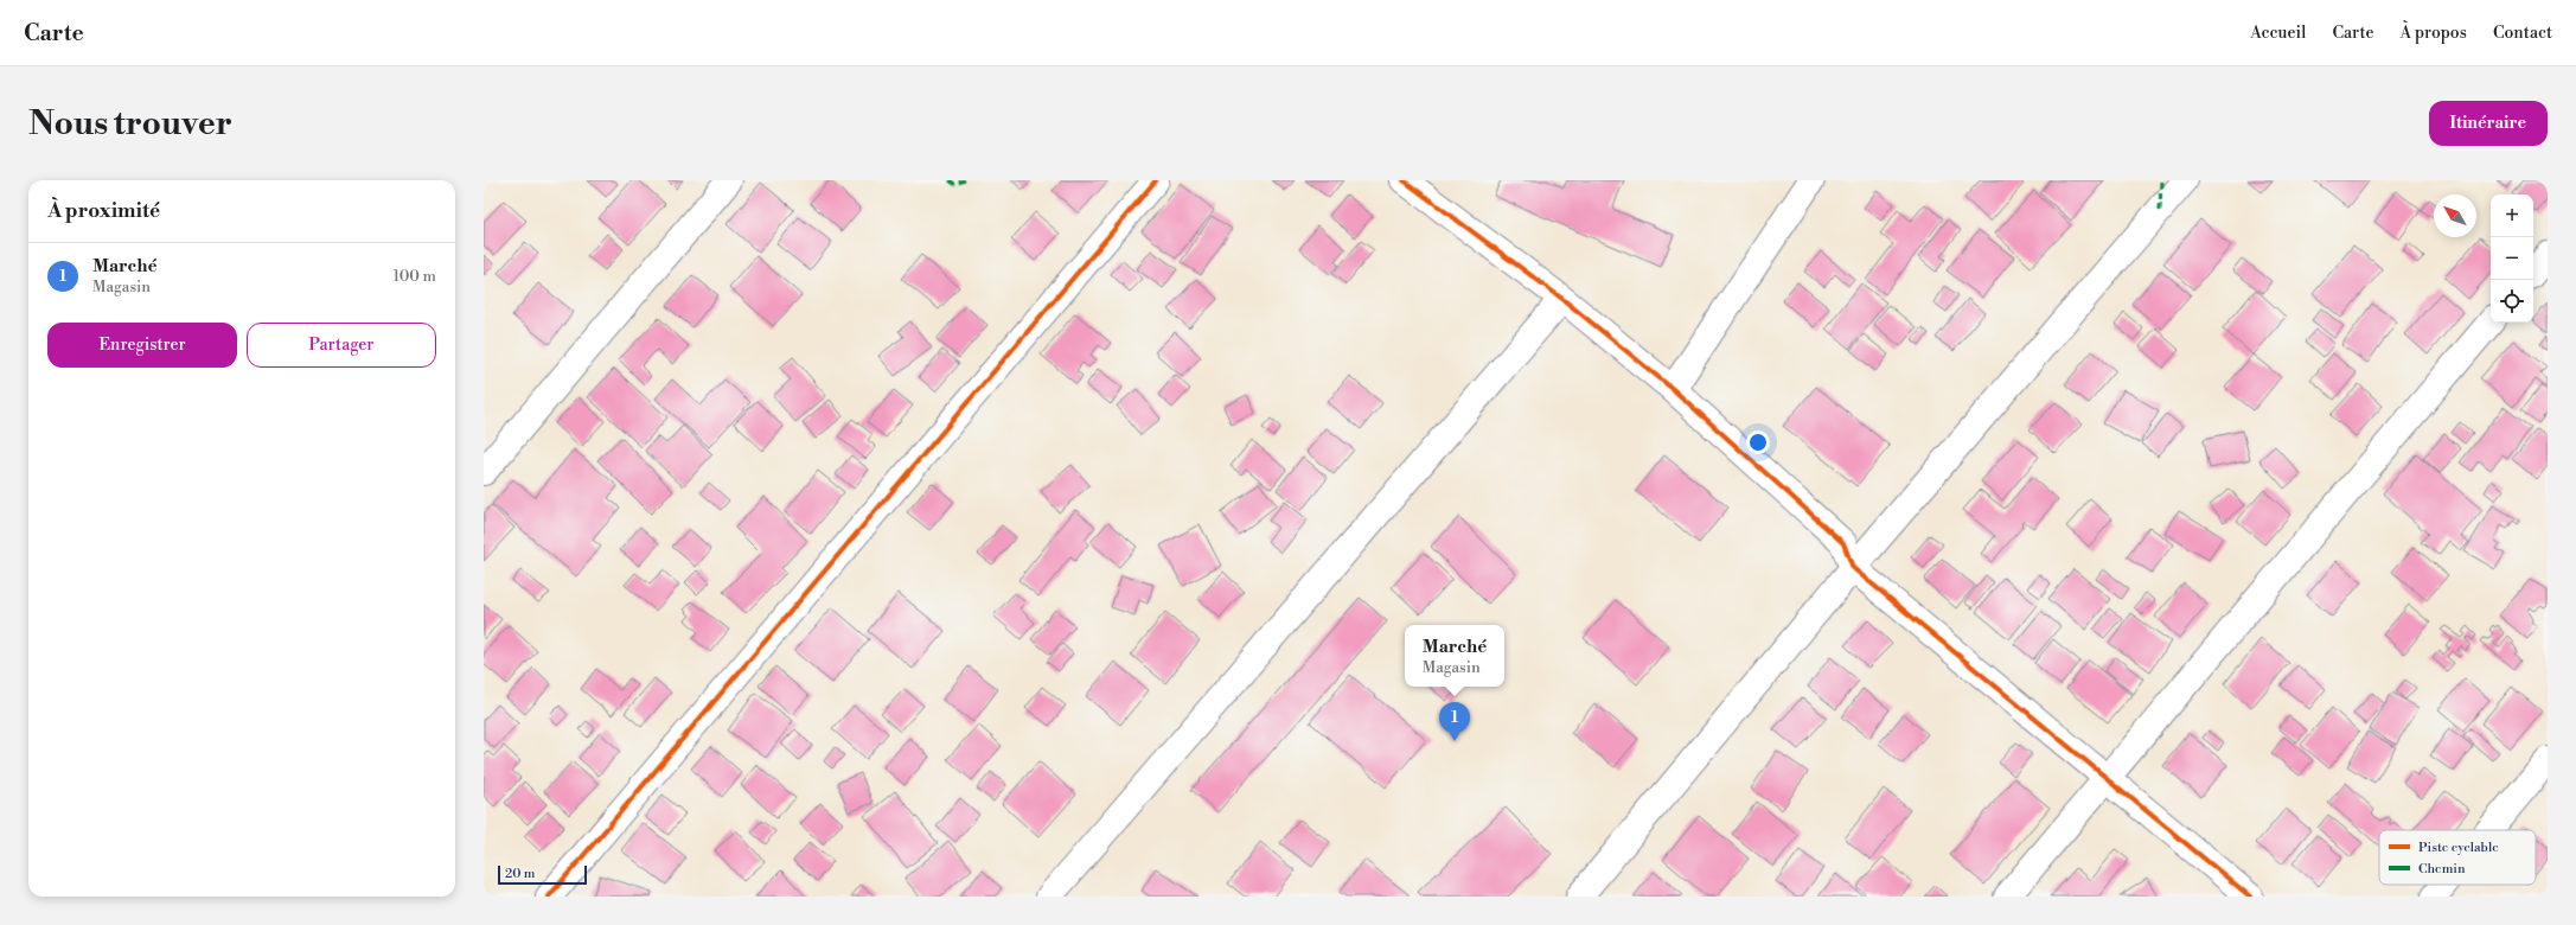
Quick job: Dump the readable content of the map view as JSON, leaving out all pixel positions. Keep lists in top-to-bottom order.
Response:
{
  "legend": ["Piste cyclable", "Chemin"],
  "scale_bar": "20 m",
  "north": "top left",
  "page": {
    "header": "Carte",
    "nav": [
      "Accueil",
      "Carte",
      "À propos",
      "Contact"
    ],
    "buttons": [
      "Itinéraire",
      ["Enregistrer", "Partager"]
    ],
    "title": "Nous trouver",
    "heading": "À proximité",
    "map_buttons": ["+", "−"],
    "list": [
      {
        "mark": "1",
        "name": "Marché",
        "note": "Magasin",
        "value": "100 m"
      }
    ],
    "popup": ["Marché", "Magasin"],
    "pins": "1",
    "scale": "20 m"
  }
}
